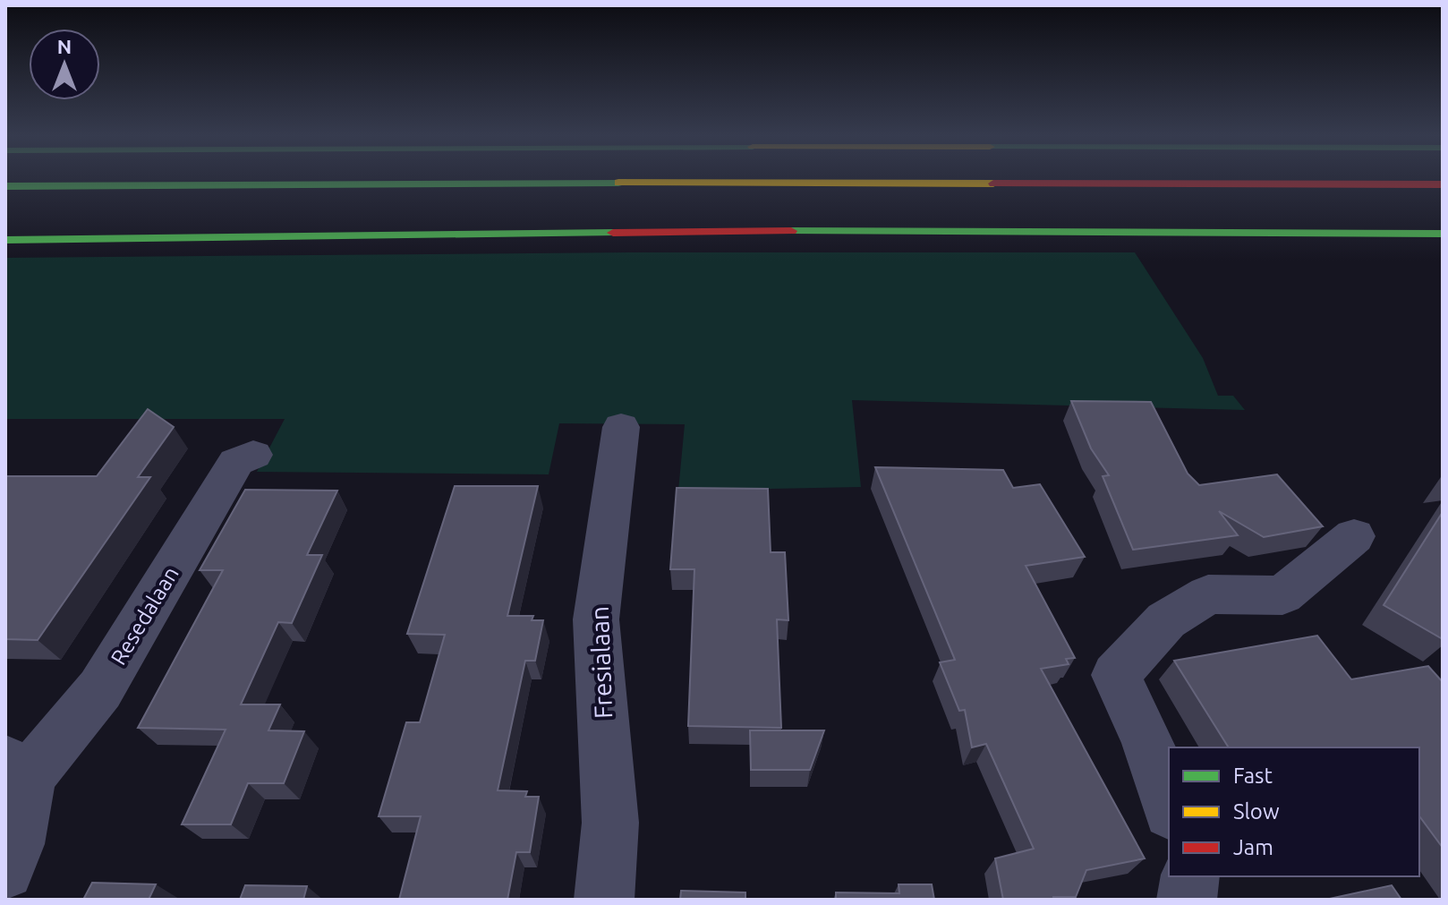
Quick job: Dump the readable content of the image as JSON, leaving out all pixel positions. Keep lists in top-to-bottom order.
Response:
{
  "streets": {
    "street": ["Resedalaan", "Fresialaan"]
  },
  "legend": ["Fast", "Slow", "Jam"],
  "north": "top"
}
